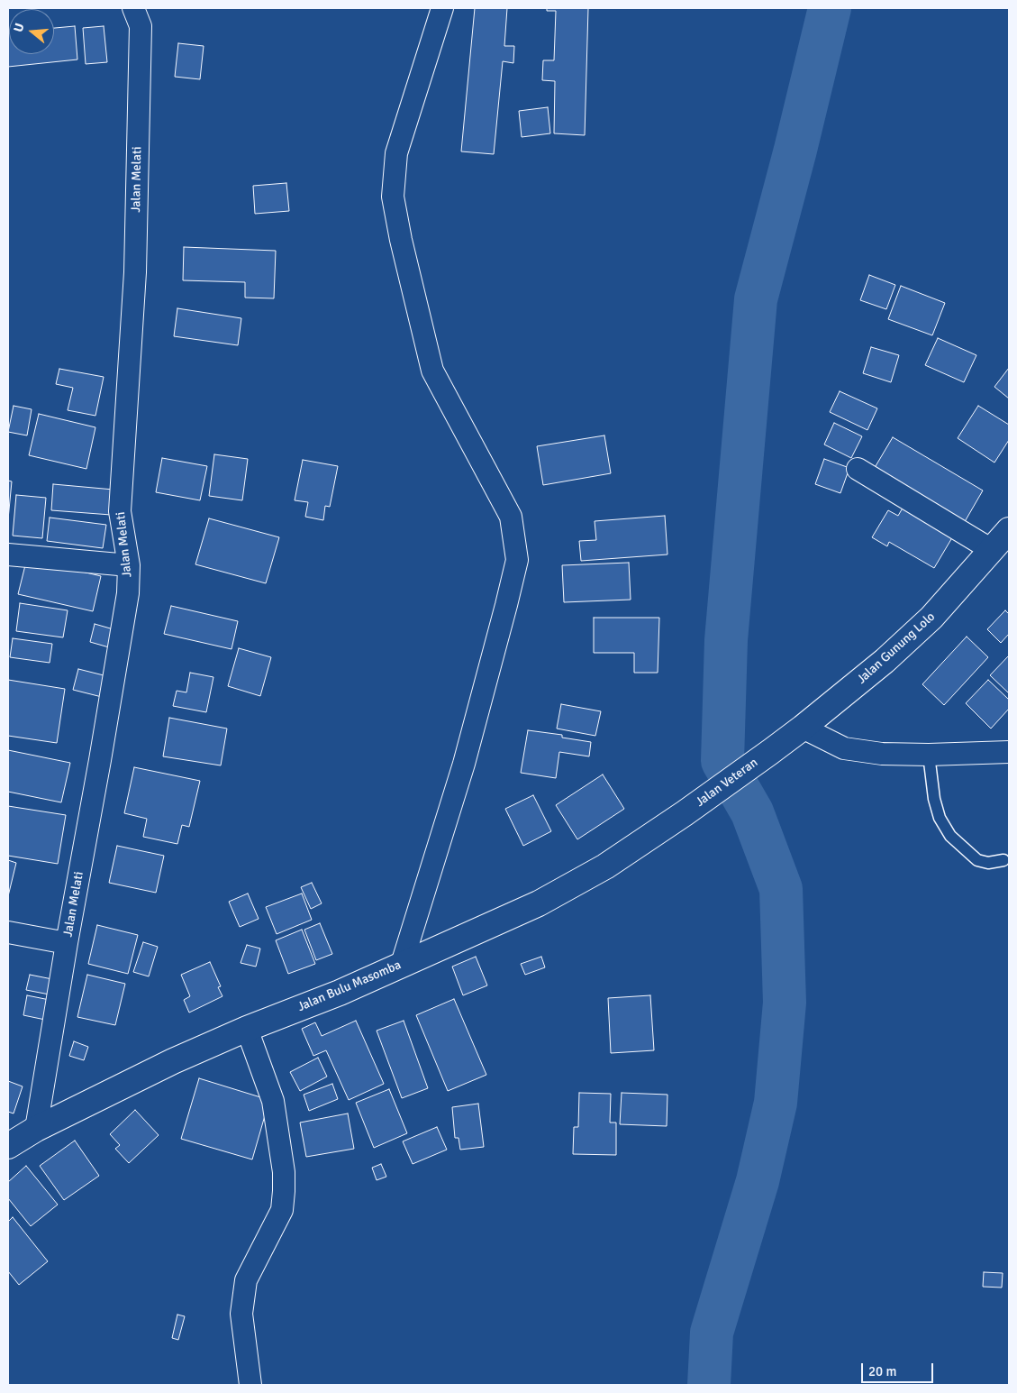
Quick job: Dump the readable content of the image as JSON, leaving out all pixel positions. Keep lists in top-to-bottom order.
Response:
{
  "streets": {
    "street": [
      "Jalan Melati",
      "Jalan Gunung Lolo",
      "Jalan Veteran",
      "Jalan Bulu Masomba"
    ]
  },
  "crossings": [
    ["Jalan Melati", "Jalan Bulu Masomba"],
    ["Jalan Gunung Lolo", "Jalan Veteran"],
    ["Jalan Veteran", "Jalan Bulu Masomba"]
  ],
  "scale_bar": "20 m",
  "north": "left"
}
